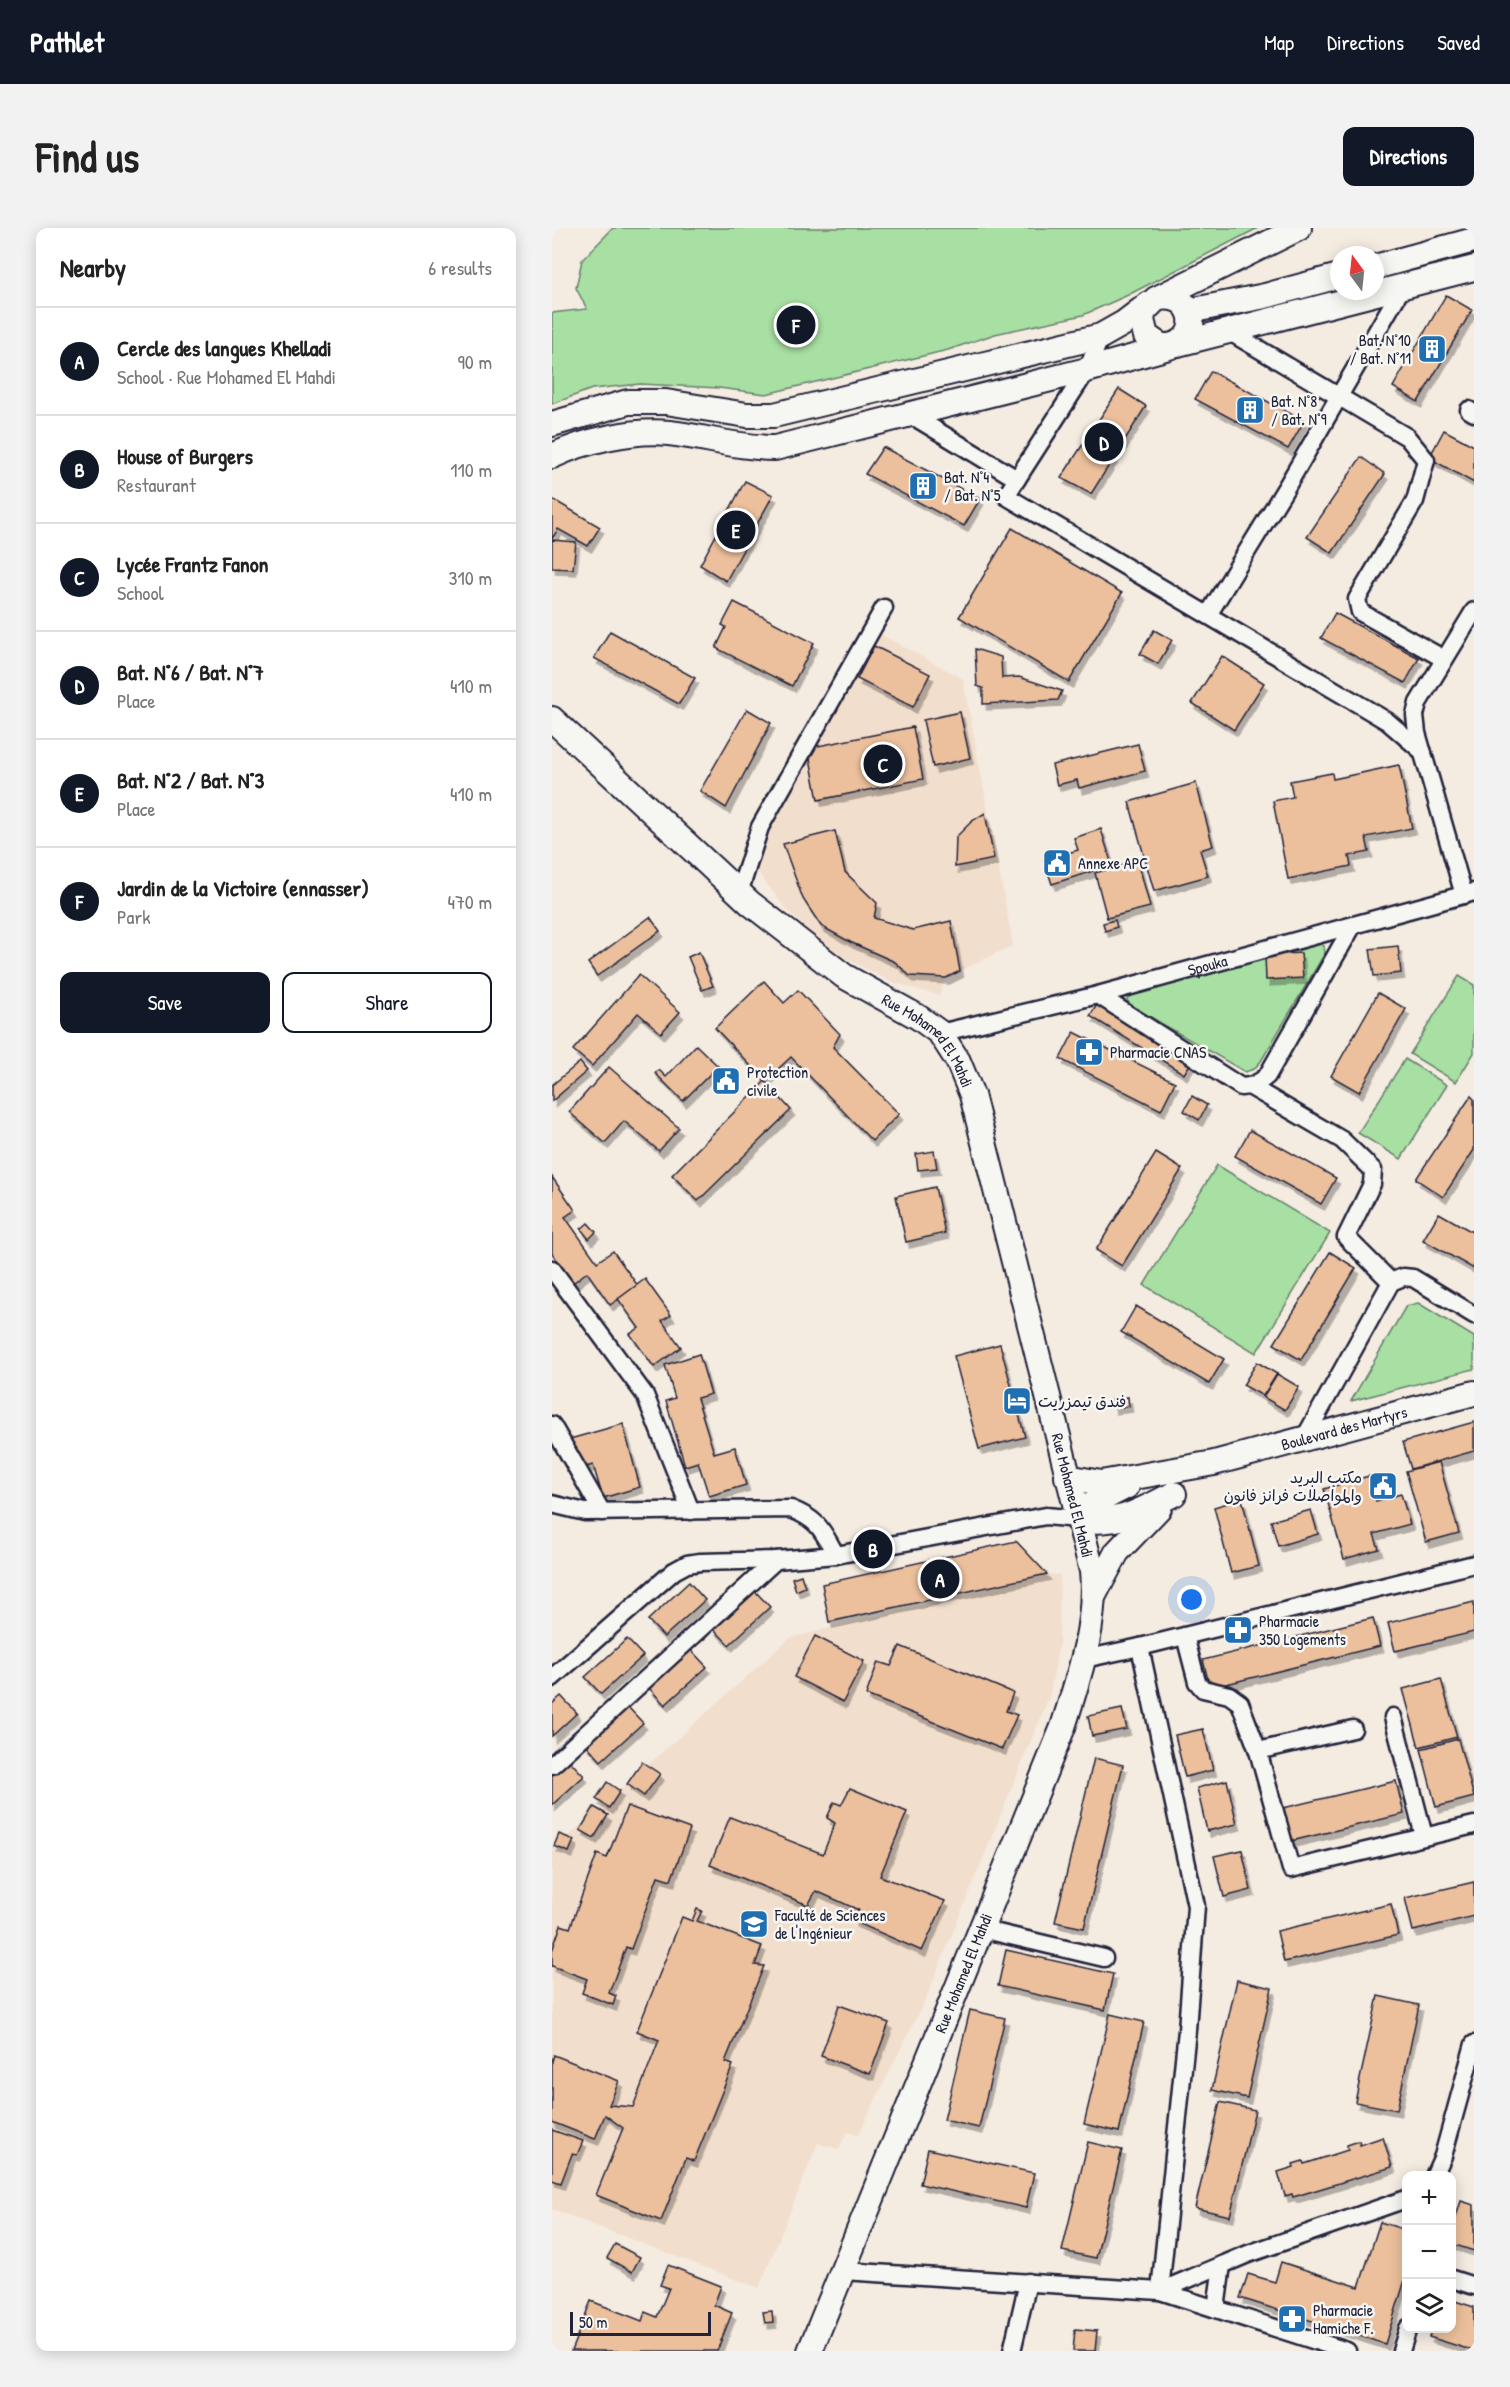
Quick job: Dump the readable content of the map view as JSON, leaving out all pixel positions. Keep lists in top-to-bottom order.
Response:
{
  "streets": {
    "main road": ["Rue Mohamed El Mahdi", "Boulevard des Martyrs"],
    "street": ["Spouka"]
  },
  "crossings": [
    ["Spouka", "Rue Mohamed El Mahdi"]
  ],
  "places": {
    "building": ["Bat. N°10 / Bat. N°11", "Bat. N°8 / Bat. N°9", "Bat. N°4 / Bat. N°5"],
    "public building": ["Annexe APC", "Protection civile", "مكتب البريد والمواصلات فرانز فانون"],
    "pharmacy": ["Pharmacie CNAS", "Pharmacie 350 Logements", "Pharmacie Hamiche F."],
    "hotel": ["فندق تيمزريت"],
    "school or university": ["Faculté de Sciences de l'Ingénieur"]
  },
  "scale_bar": "50 m",
  "north": "top",
  "page": {
    "header": "Pathlet",
    "nav": ["Map", "Directions", "Saved"],
    "buttons": [
      "Directions",
      ["Save", "Share"]
    ],
    "title": "Find us",
    "heading": ["Nearby", "6 results"],
    "pins": [
      "F",
      "D",
      "E",
      "C",
      "B",
      "A"
    ],
    "list": [
      {
        "mark": "A",
        "name": "Cercle des langues Khelladi",
        "note": "School · Rue Mohamed El Mahdi",
        "value": "90 m"
      },
      {
        "mark": "B",
        "name": "House of Burgers",
        "note": "Restaurant",
        "value": "110 m"
      },
      {
        "mark": "C",
        "name": "Lycée Frantz Fanon",
        "note": "School",
        "value": "310 m"
      },
      {
        "mark": "D",
        "name": "Bat. N°6 / Bat. N°7",
        "note": "Place",
        "value": "410 m"
      },
      {
        "mark": "E",
        "name": "Bat. N°2 / Bat. N°3",
        "note": "Place",
        "value": "410 m"
      },
      {
        "mark": "F",
        "name": "Jardin de la Victoire (ennasser)",
        "note": "Park",
        "value": "470 m"
      }
    ],
    "map_buttons": ["+", "−"],
    "scale": "50 m"
  }
}
